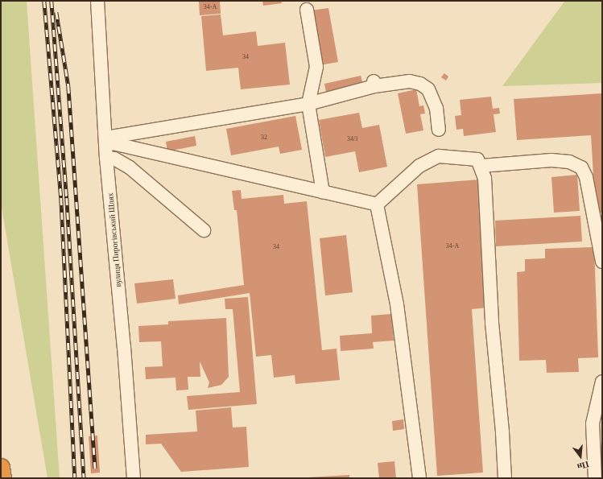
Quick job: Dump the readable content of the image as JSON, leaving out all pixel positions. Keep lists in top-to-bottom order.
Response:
{
  "streets": {
    "street": ["вулиця Пирогівський Шлях"]
  },
  "house_numbers": [
    "34-А",
    "34",
    "32",
    "34/1",
    "34-А",
    "34"
  ],
  "north": "bottom"
}
